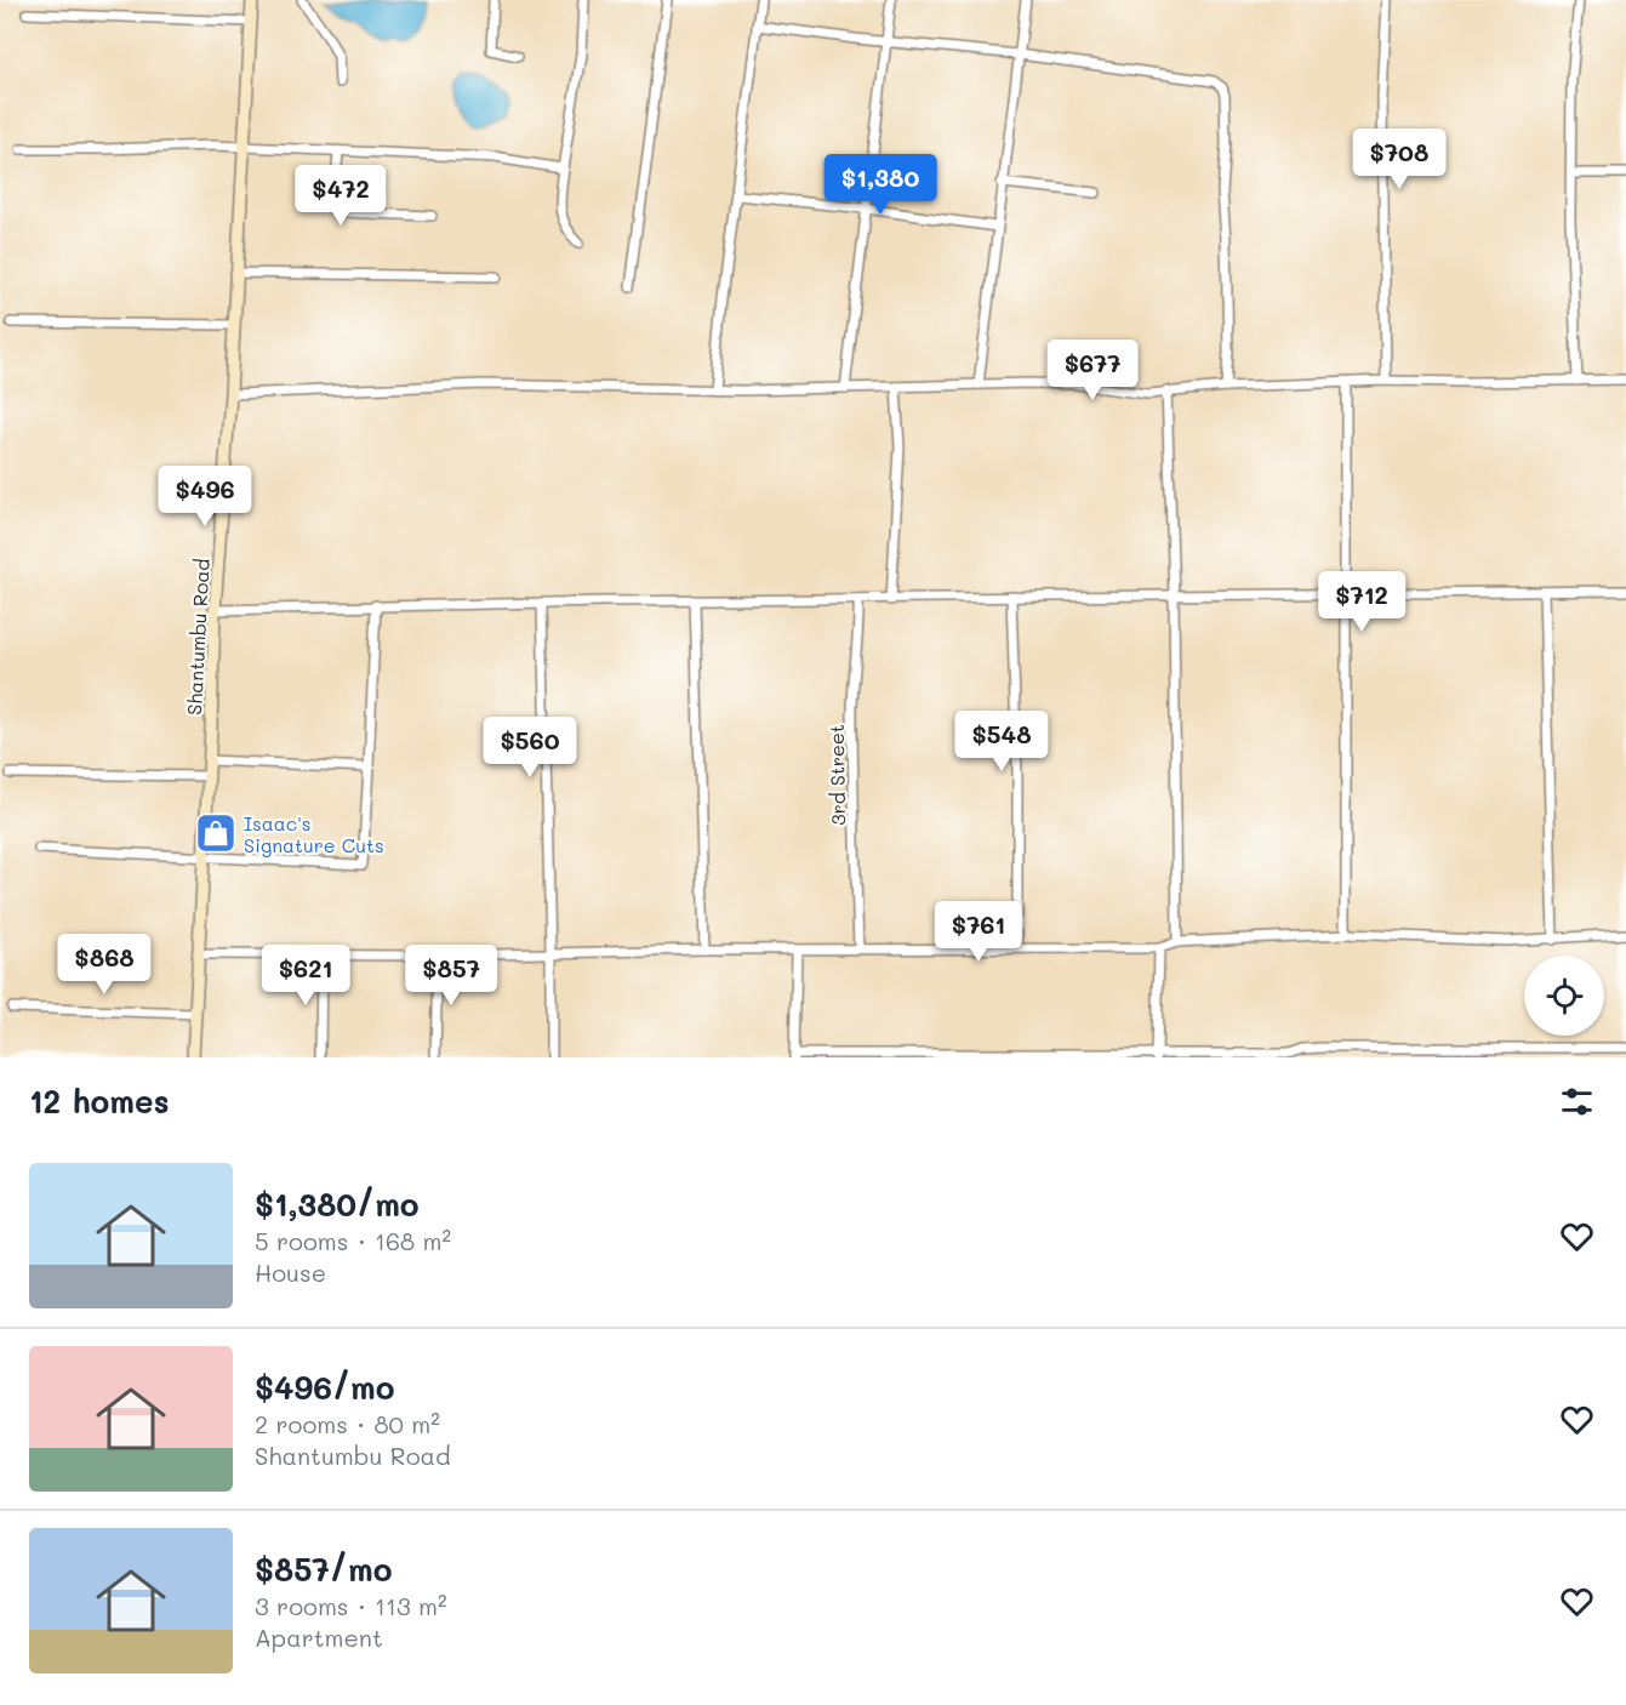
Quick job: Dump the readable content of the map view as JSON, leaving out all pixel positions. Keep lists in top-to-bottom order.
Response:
{
  "streets": {
    "street": ["Shantumbu Road", "3rd Street"]
  },
  "places": {
    "shop": ["Isaac's Signature Cuts"]
  },
  "page": {
    "price": [
      "$708",
      "$1,380",
      "$472",
      "$677",
      "$496",
      "$712",
      "$548",
      "$560",
      "$761",
      "$868",
      "$621",
      "$857"
    ],
    "heading": "12 homes",
    "list": [
      {
        "name": "$1,380/mo",
        "note": "5 rooms · 168 m² · House"
      },
      {
        "name": "$496/mo",
        "note": "2 rooms · 80 m² · Shantumbu Road"
      },
      {
        "name": "$857/mo",
        "note": "3 rooms · 113 m² · Apartment"
      }
    ]
  }
}
